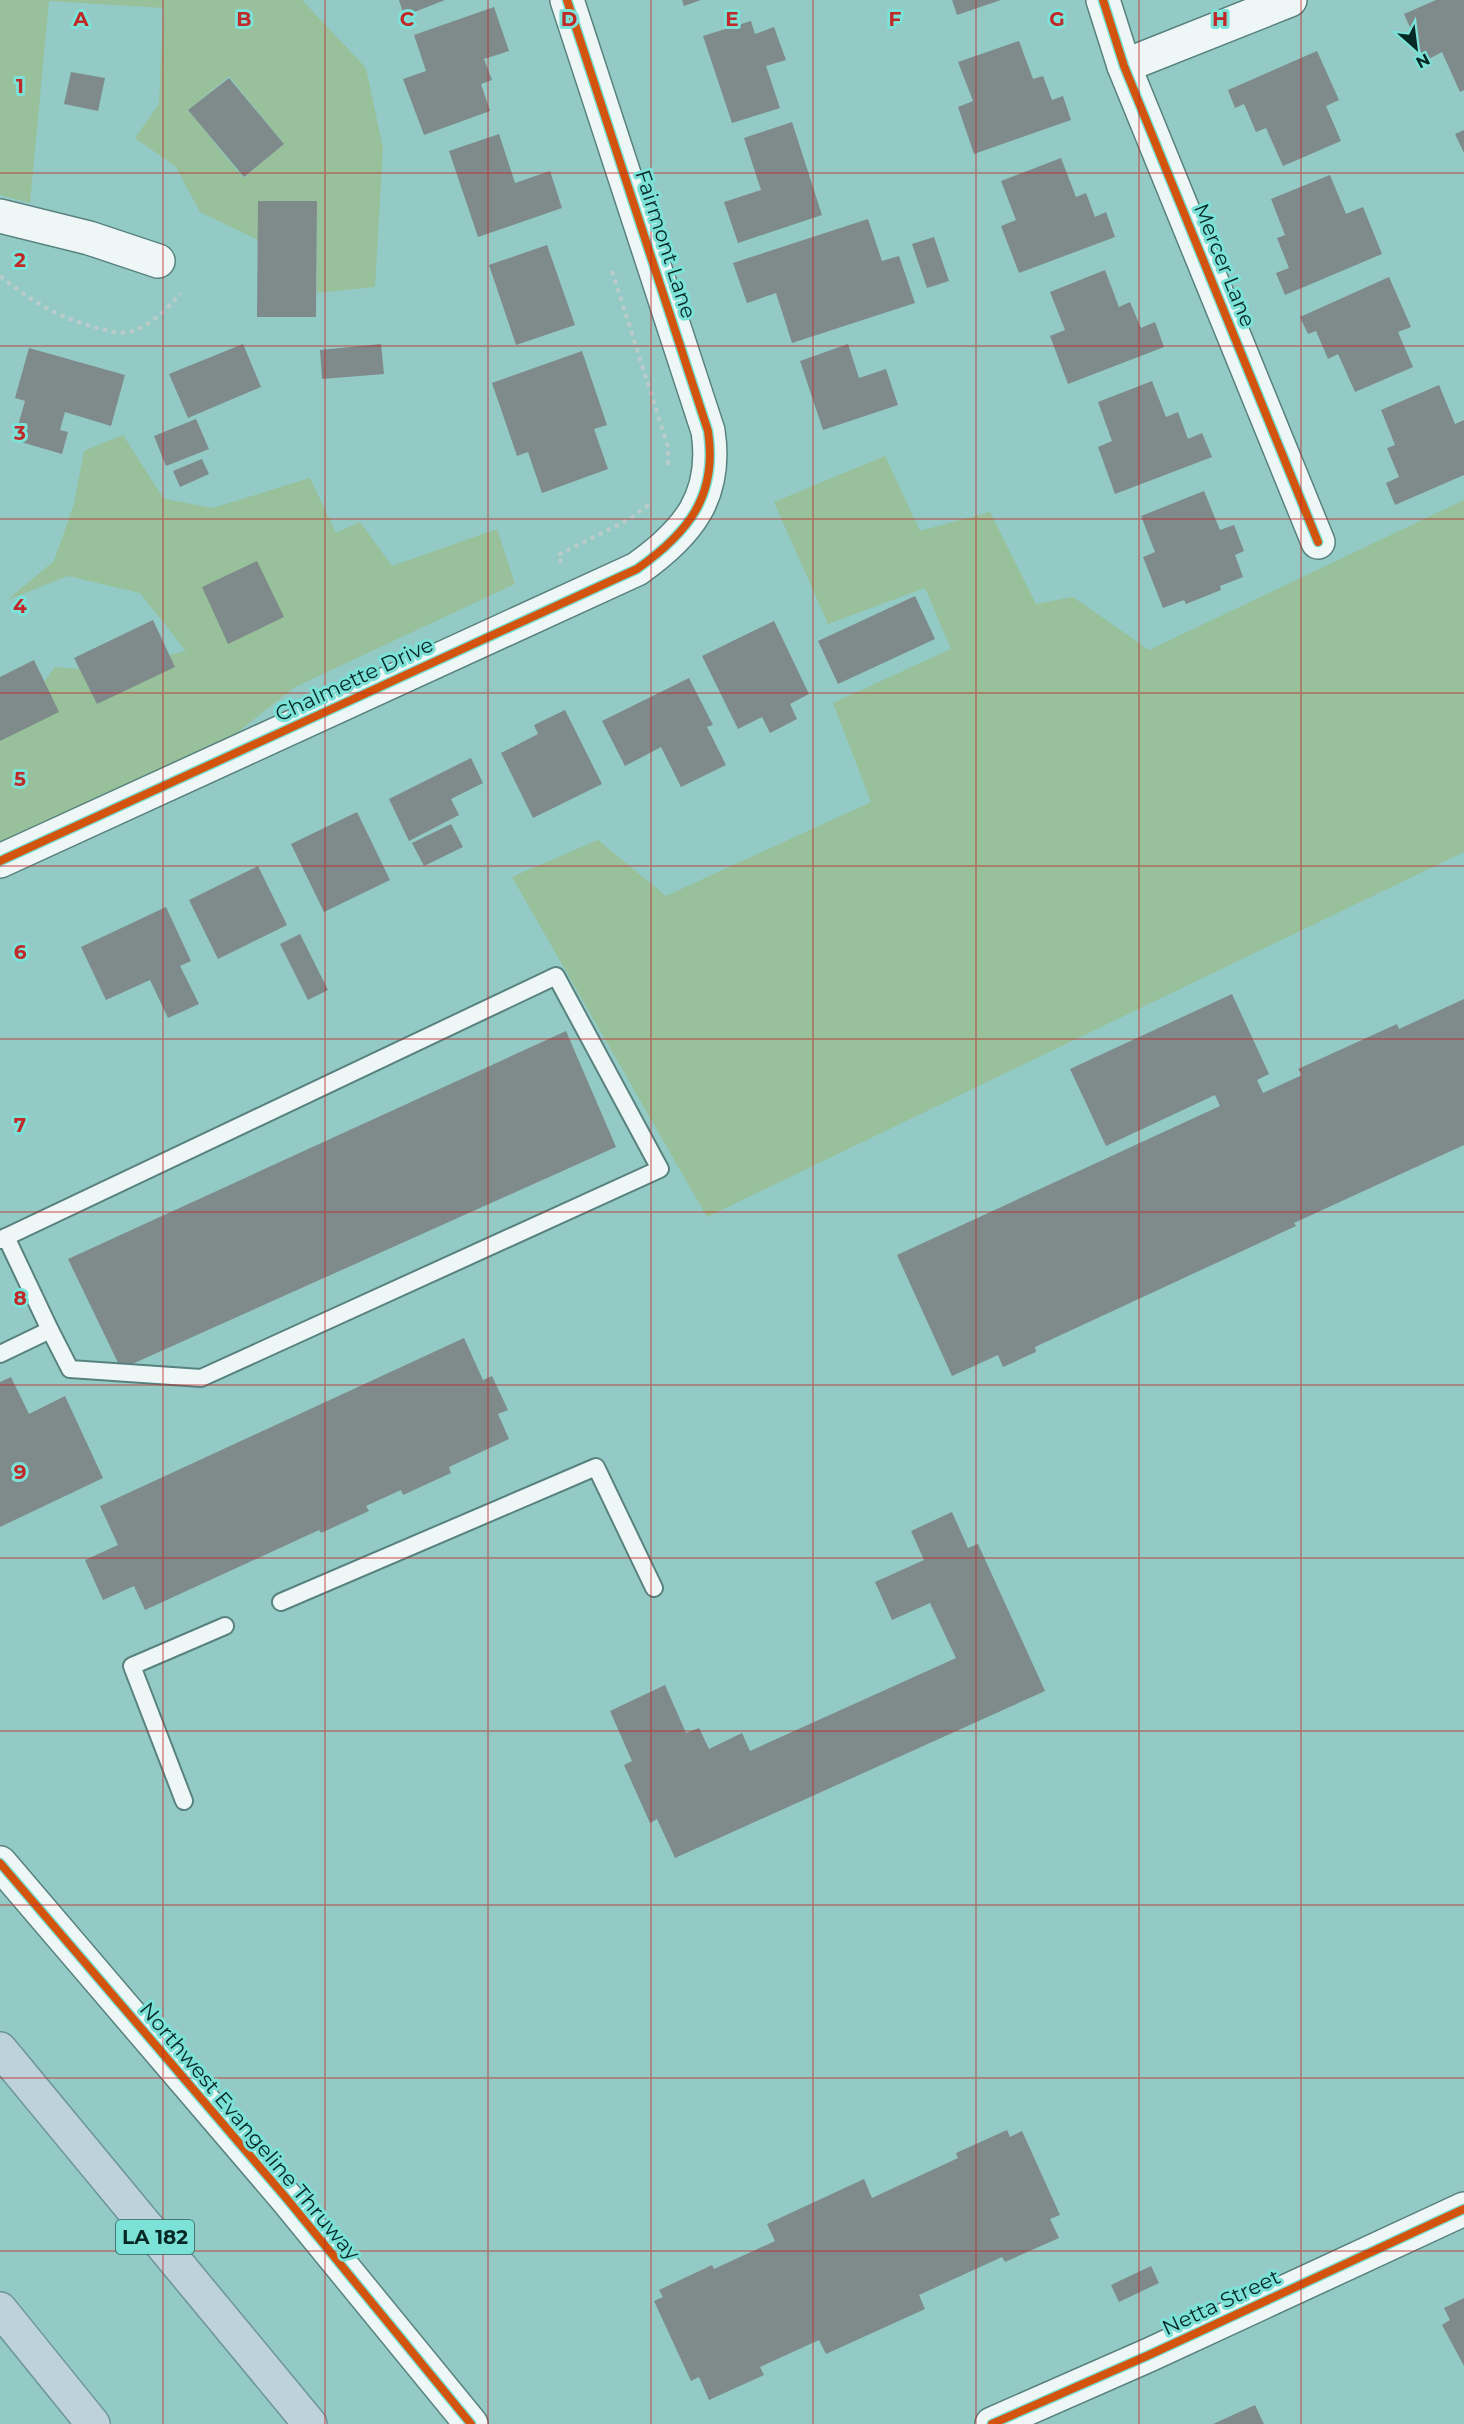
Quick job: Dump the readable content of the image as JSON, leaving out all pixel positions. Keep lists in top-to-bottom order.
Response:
{
  "streets": {
    "highway": ["LA 182"],
    "street": [
      "Fairmont Lane",
      "Mercer Lane",
      "Chalmette Drive",
      "Northwest Evangeline Thruway",
      "Netta Street"
    ]
  },
  "crossings": [
    ["Fairmont Lane", "Chalmette Drive"]
  ],
  "north": "bottom right",
  "grid": {
    "columns": [
      "A",
      "B",
      "C",
      "D",
      "E",
      "F",
      "G",
      "H"
    ],
    "rows": [
      "1",
      "2",
      "3",
      "4",
      "5",
      "6",
      "7",
      "8",
      "9"
    ]
  }
}
